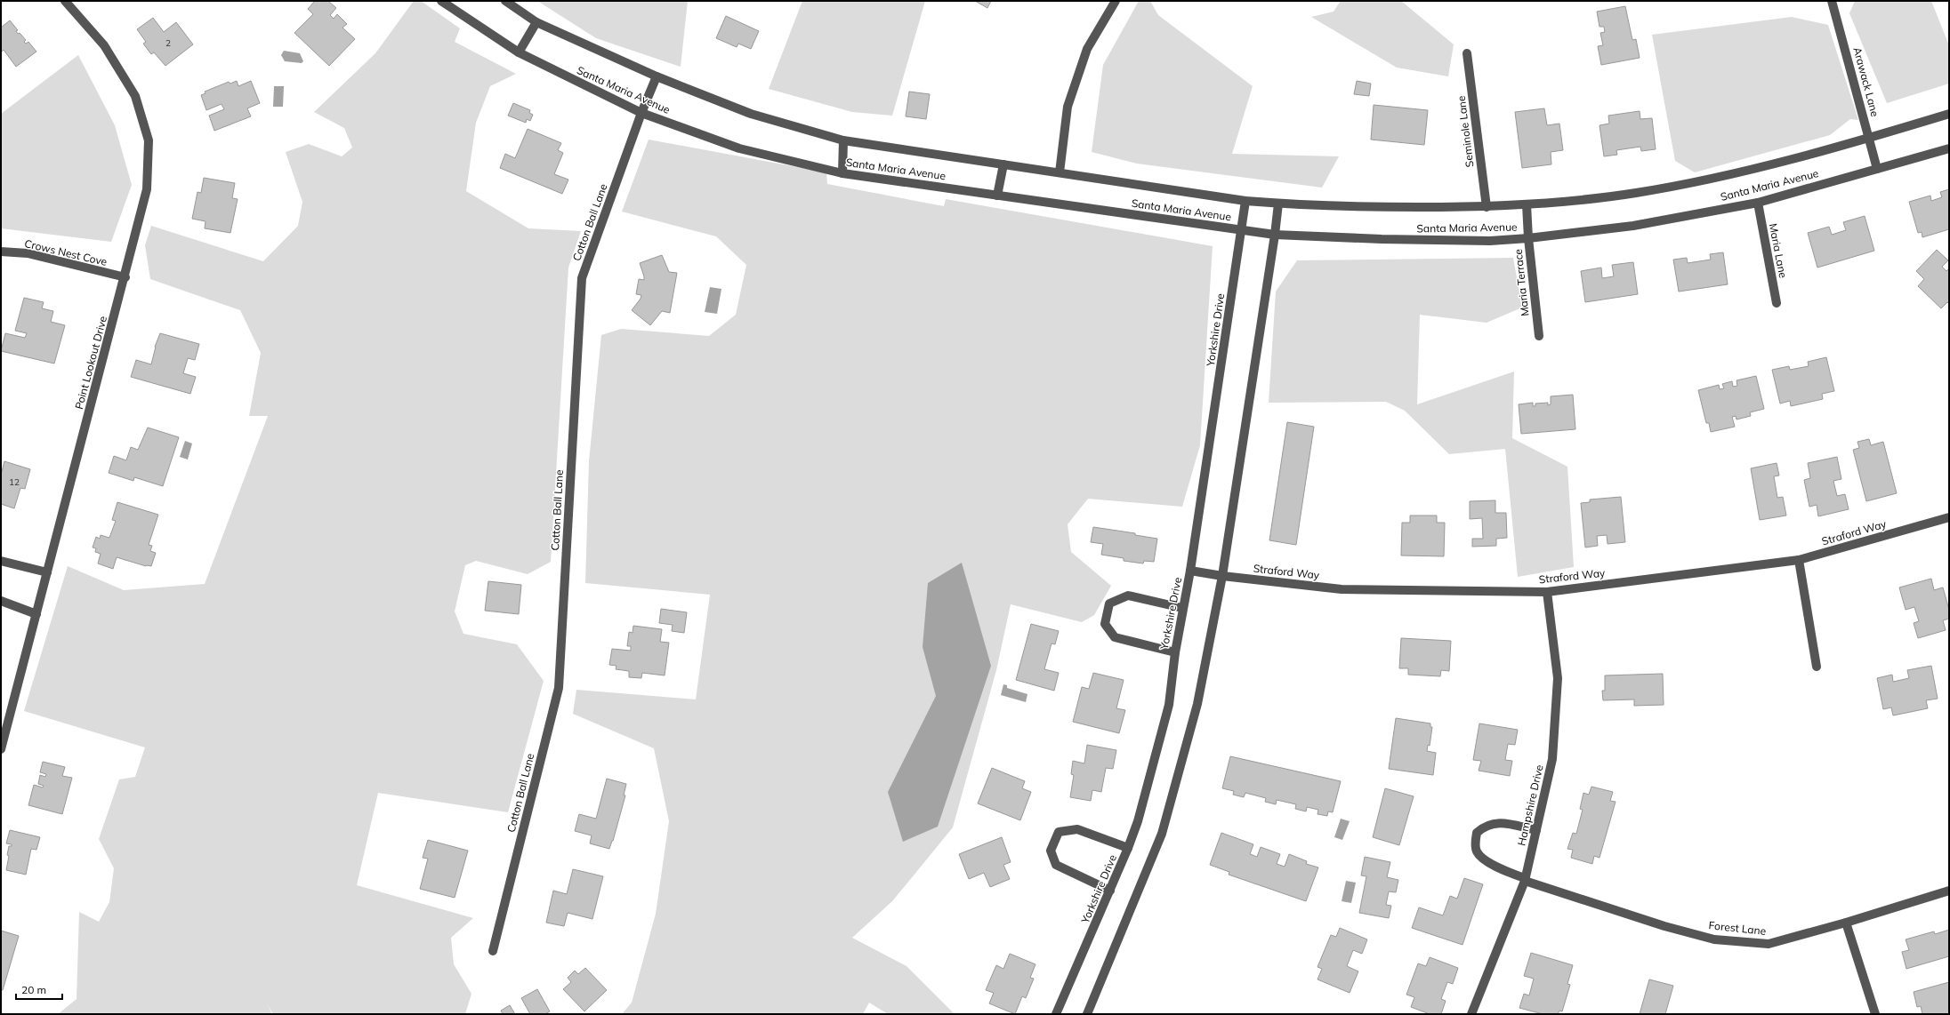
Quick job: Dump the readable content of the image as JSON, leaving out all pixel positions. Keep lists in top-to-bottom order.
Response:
{
  "streets": {
    "street": [
      "Arawack Lane",
      "Santa Maria Avenue",
      "Seminole Lane",
      "Cotton Ball Lane",
      "Maria Lane",
      "Crows Nest Cove",
      "Maria Terrace",
      "Yorkshire Drive",
      "Point Lookout Drive",
      "Straford Way",
      "Hampshire Drive",
      "Forest Lane"
    ]
  },
  "crossings": [
    ["Arawack Lane", "Santa Maria Avenue"],
    ["Santa Maria Avenue", "Seminole Lane"],
    ["Santa Maria Avenue", "Cotton Ball Lane"],
    ["Santa Maria Avenue", "Maria Lane"],
    ["Santa Maria Avenue", "Maria Terrace"],
    ["Santa Maria Avenue", "Yorkshire Drive"],
    ["Crows Nest Cove", "Point Lookout Drive"],
    ["Yorkshire Drive", "Straford Way"],
    ["Straford Way", "Hampshire Drive"],
    ["Hampshire Drive", "Forest Lane"]
  ],
  "house_numbers": ["2", "12"],
  "scale_bar": "20 m"
}
